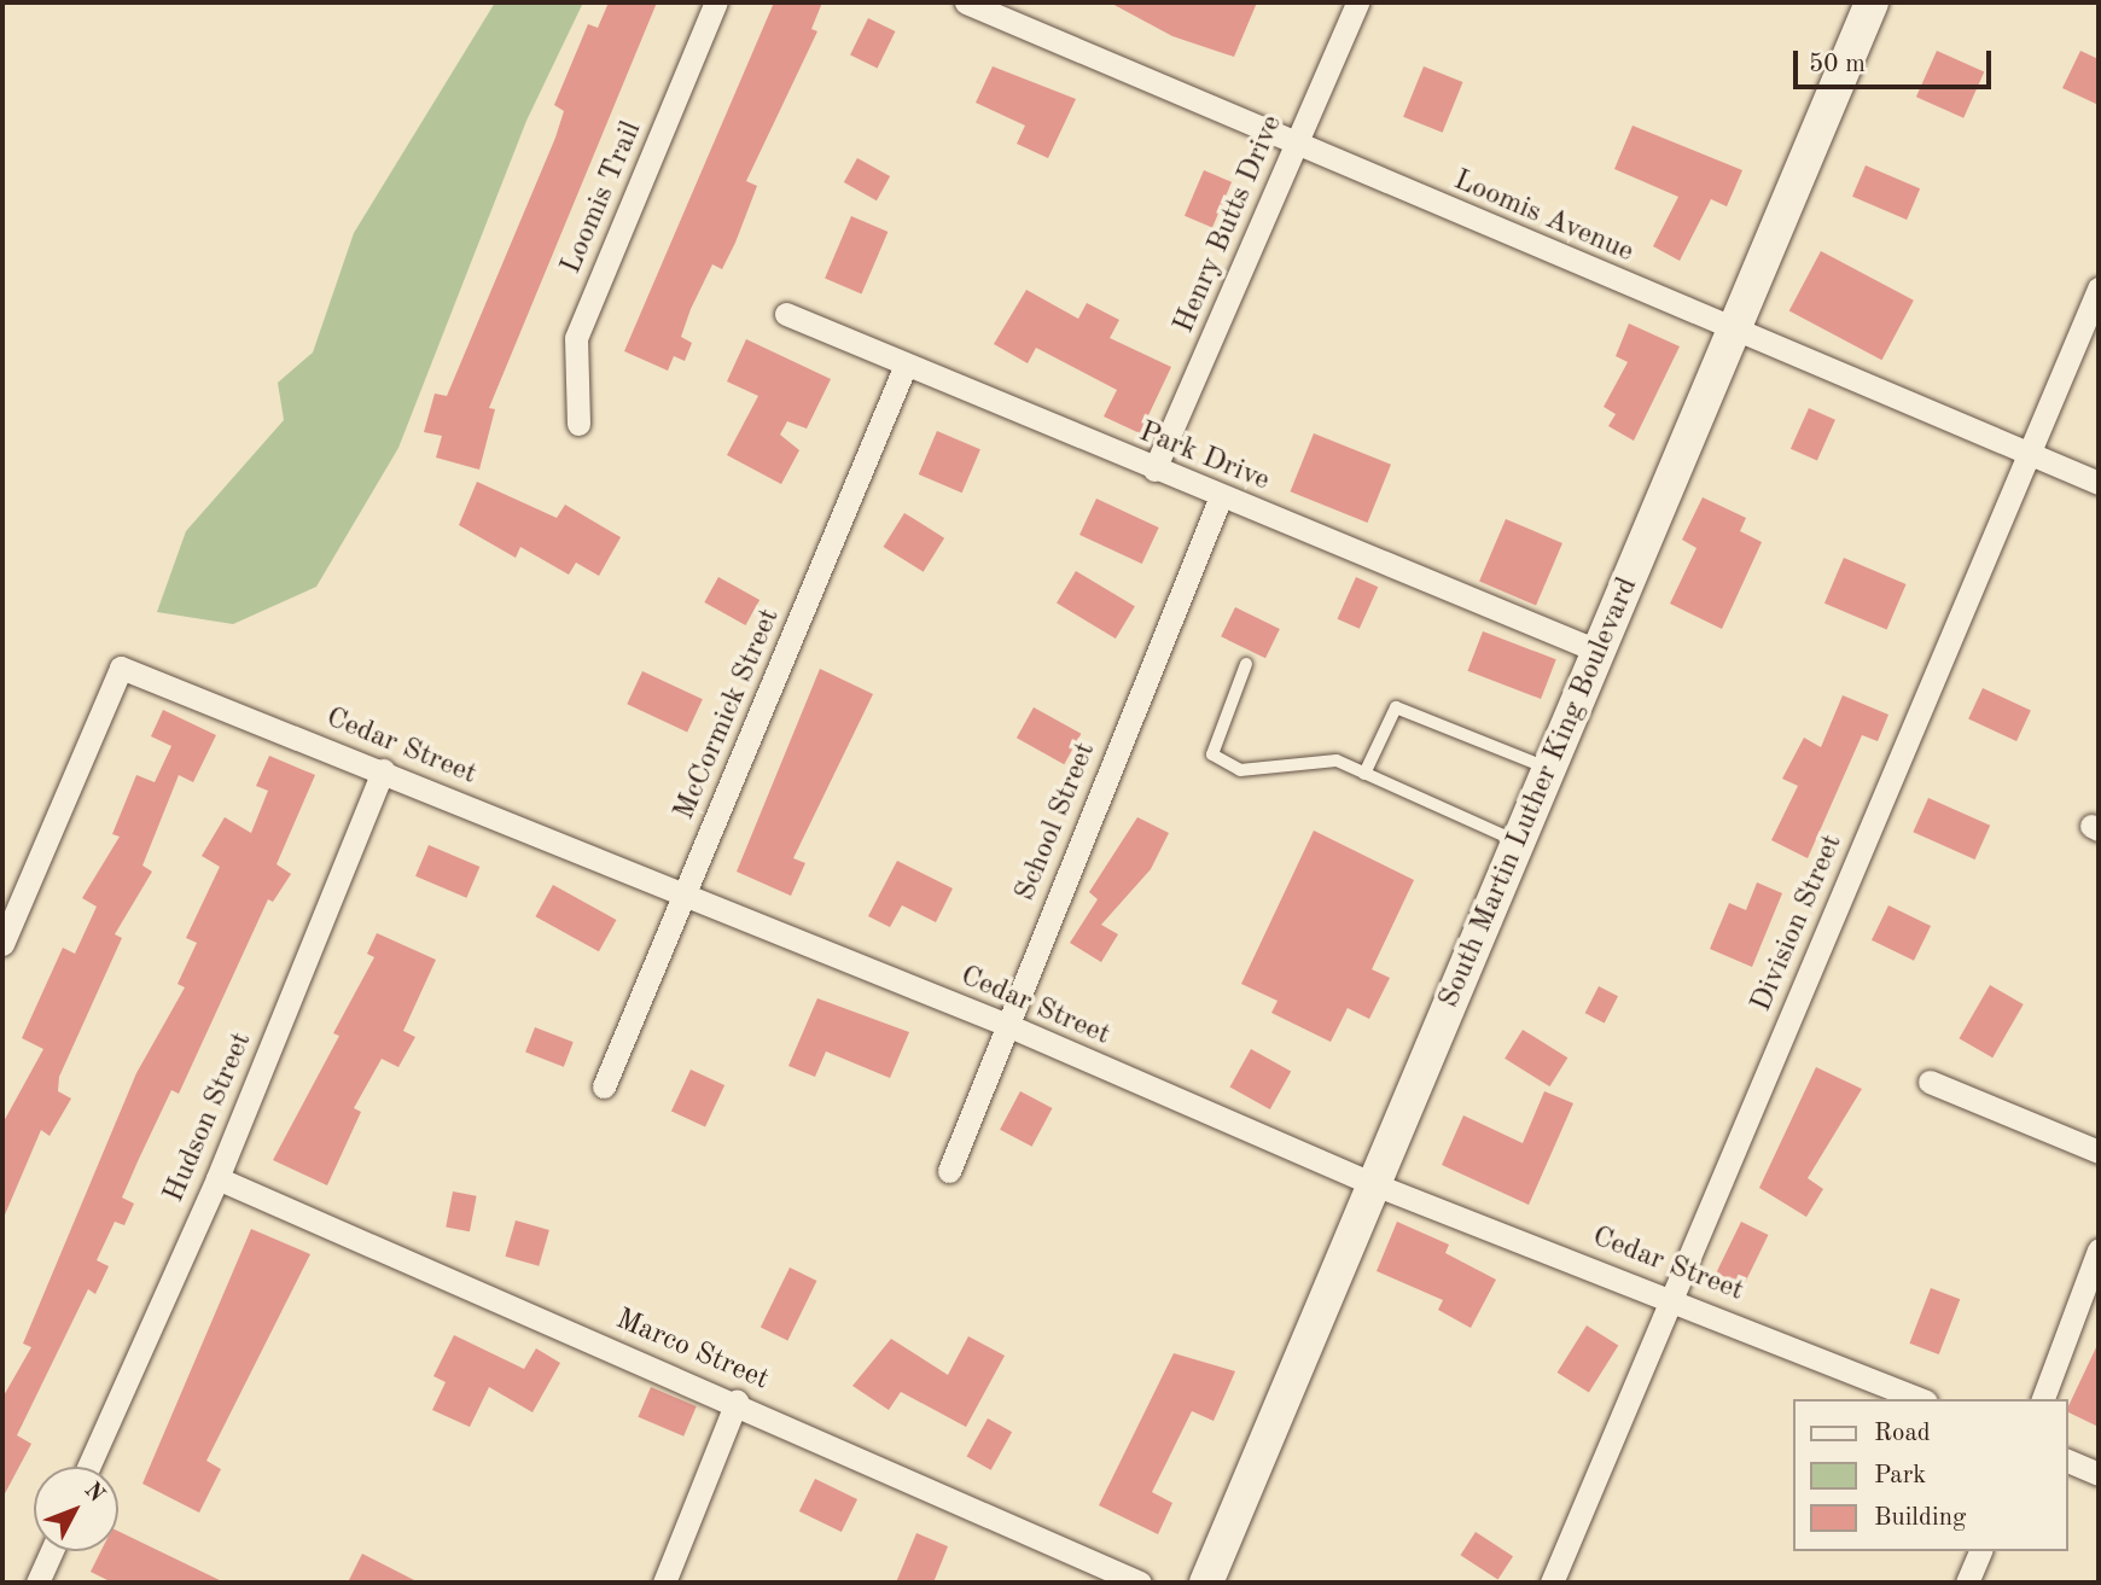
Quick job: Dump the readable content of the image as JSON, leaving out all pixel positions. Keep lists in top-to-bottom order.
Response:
{
  "streets": {
    "street": [
      "Loomis Trail",
      "Loomis Avenue",
      "Henry Butts Drive",
      "Park Drive",
      "McCormick Street",
      "Cedar Street",
      "South Martin Luther King Boulevard",
      "School Street",
      "Division Street",
      "Hudson Street",
      "Marco Street"
    ]
  },
  "crossings": [
    ["Loomis Avenue", "Henry Butts Drive"],
    ["Loomis Avenue", "South Martin Luther King Boulevard"],
    ["Loomis Avenue", "Division Street"],
    ["Henry Butts Drive", "Park Drive"],
    ["Park Drive", "McCormick Street"],
    ["Park Drive", "South Martin Luther King Boulevard"],
    ["Park Drive", "School Street"],
    ["McCormick Street", "Cedar Street"],
    ["Cedar Street", "South Martin Luther King Boulevard"],
    ["Cedar Street", "School Street"],
    ["Cedar Street", "Division Street"],
    ["Cedar Street", "Hudson Street"],
    ["Hudson Street", "Marco Street"]
  ],
  "legend": ["Road", "Park", "Building"],
  "scale_bar": "50 m",
  "north": "top right"
}
